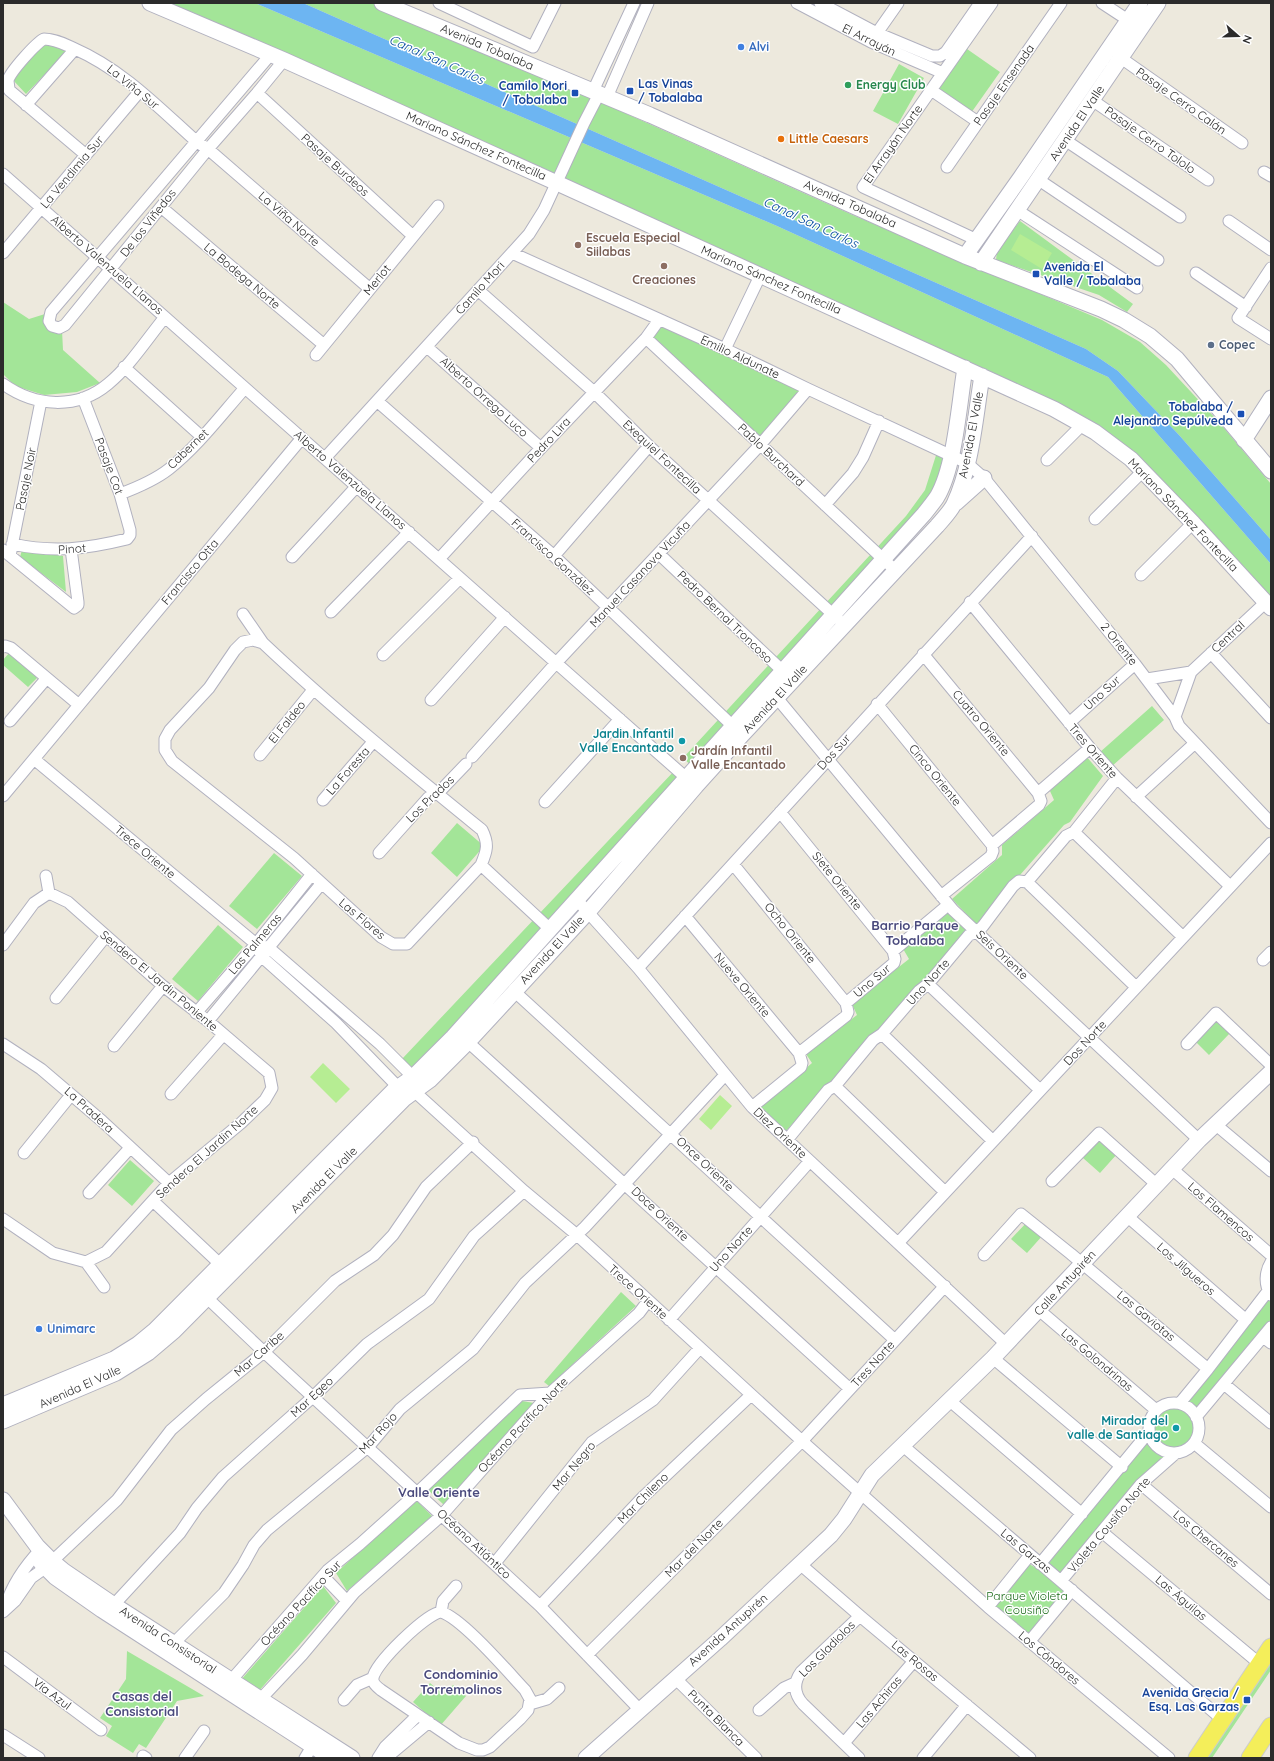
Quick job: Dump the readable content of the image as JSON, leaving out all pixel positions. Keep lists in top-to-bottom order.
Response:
{
  "streets": {
    "street": [
      "El Arrayán",
      "Avenida Tobalaba",
      "Pasaje Ensenada",
      "La Viña Sur",
      "Pasaje Cerro Calán",
      "Avenida El Valle",
      "Pasaje Cerro Tololo",
      "El Arrayán Norte",
      "Mariano Sánchez Fontecilla",
      "Pasaje Burdeos",
      "La Vendimia Sur",
      "La Viña Norte",
      "De los Viñedos",
      "Alberto Valenzuela Llanos",
      "La Bodega Norte",
      "Merlot",
      "Camilo Mori",
      "Emilio Aldunate",
      "Alberto Orrego Luco",
      "Pedro Lira",
      "Cabernet",
      "Pablo Burchard",
      "Exequiel Fontecilla",
      "Pasaje Cot",
      "Pasaje Noir",
      "Pinot",
      "Francisco González",
      "Francisco Otta",
      "Manuel Casanova Vicuña",
      "Pedro Bernal Troncoso",
      "Central",
      "2 Oriente",
      "Uno Sur",
      "El Faldeo",
      "Cuatro Oriente",
      "Tres Oriente",
      "Dos Sur",
      "La Foresta",
      "Cinco Oriente",
      "Los Prados",
      "Trece Oriente",
      "Siete Oriente",
      "Las Flores",
      "Ocho Oriente",
      "Las Palmeras",
      "Seis Oriente",
      "Sendero El Jardin Poniente",
      "Uno Norte",
      "Nueve Oriente",
      "Dos Norte",
      "La Pradera",
      "Diez Oriente",
      "Sendero El Jardin Norte",
      "Once Oriente",
      "Los Flamencos",
      "Doce Oriente",
      "Los Jilgueros",
      "Calle Antupirén",
      "Las Gaviotas",
      "Mar Caribe",
      "Las Golondrinas",
      "Tres Norte",
      "Mar Egeo",
      "Océano Pacífico Norte",
      "Mar Rojo",
      "Mar Negro",
      "Mar Chileno",
      "Violeta Cousiño Norte",
      "Los Chercanes",
      "Océano Atlántico",
      "Mar del Norte",
      "Las Garzas",
      "Las Águilas",
      "Océano Pacífico Sur",
      "Avenida Antupirén",
      "Avenida Consistorial",
      "Los Gladiolos",
      "Los Cóndores",
      "Las Rosas",
      "Vía Azul",
      "Las Achiras",
      "Punta Blanca"
    ]
  },
  "crossings": [
    ["El Arrayán", "El Arrayán Norte"],
    ["Avenida Tobalaba", "Avenida El Valle"],
    ["Avenida Tobalaba", "El Arrayán Norte"],
    ["Avenida Tobalaba", "Camilo Mori"],
    ["La Viña Sur", "La Vendimia Sur"],
    ["La Viña Sur", "La Viña Norte"],
    ["La Viña Sur", "De los Viñedos"],
    ["Pasaje Cerro Calán", "Avenida El Valle"],
    ["Avenida El Valle", "Pasaje Cerro Tololo"],
    ["Avenida El Valle", "Mariano Sánchez Fontecilla"],
    ["Avenida El Valle", "Alberto Valenzuela Llanos"],
    ["Avenida El Valle", "Emilio Aldunate"],
    ["Avenida El Valle", "Pablo Burchard"],
    ["Avenida El Valle", "Exequiel Fontecilla"],
    ["Avenida El Valle", "Francisco González"],
    ["Avenida El Valle", "Pedro Bernal Troncoso"],
    ["Avenida El Valle", "2 Oriente"],
    ["Avenida El Valle", "Trece Oriente"],
    ["Avenida El Valle", "Seis Oriente"],
    ["Avenida El Valle", "Diez Oriente"],
    ["Avenida El Valle", "Once Oriente"],
    ["Avenida El Valle", "Doce Oriente"],
    ["Avenida El Valle", "Océano Atlántico"],
    ["Mariano Sánchez Fontecilla", "De los Viñedos"],
    ["Mariano Sánchez Fontecilla", "Camilo Mori"],
    ["Mariano Sánchez Fontecilla", "Central"],
    ["Pasaje Burdeos", "De los Viñedos"],
    ["Pasaje Burdeos", "Merlot"],
    ["La Vendimia Sur", "Alberto Valenzuela Llanos"],
    ["La Viña Norte", "De los Viñedos"],
    ["La Viña Norte", "Merlot"],
    ["De los Viñedos", "Alberto Valenzuela Llanos"],
    ["De los Viñedos", "La Bodega Norte"],
    ["Alberto Valenzuela Llanos", "Camilo Mori"],
    ["Alberto Valenzuela Llanos", "Pedro Lira"],
    ["Alberto Valenzuela Llanos", "Cabernet"],
    ["Alberto Valenzuela Llanos", "Francisco Otta"],
    ["Alberto Valenzuela Llanos", "Manuel Casanova Vicuña"],
    ["La Bodega Norte", "Merlot"],
    ["Camilo Mori", "Emilio Aldunate"],
    ["Camilo Mori", "Alberto Orrego Luco"],
    ["Camilo Mori", "Exequiel Fontecilla"],
    ["Camilo Mori", "Francisco González"],
    ["Emilio Aldunate", "Pedro Lira"],
    ["Emilio Aldunate", "Manuel Casanova Vicuña"],
    ["Emilio Aldunate", "2 Oriente"],
    ["Alberto Orrego Luco", "Pedro Lira"],
    ["Pedro Lira", "Pablo Burchard"],
    ["Pedro Lira", "Exequiel Fontecilla"],
    ["Pedro Lira", "Francisco González"],
    ["Cabernet", "Pasaje Cot"],
    ["Pablo Burchard", "Manuel Casanova Vicuña"],
    ["Exequiel Fontecilla", "Manuel Casanova Vicuña"],
    ["Pasaje Cot", "Pinot"],
    ["Pasaje Noir", "Pinot"],
    ["Francisco González", "Manuel Casanova Vicuña"],
    ["Francisco Otta", "Trece Oriente"],
    ["Manuel Casanova Vicuña", "Pedro Bernal Troncoso"],
    ["Manuel Casanova Vicuña", "Los Prados"],
    ["Central", "2 Oriente"],
    ["2 Oriente", "Uno Sur"],
    ["2 Oriente", "Dos Sur"],
    ["Uno Sur", "Cuatro Oriente"],
    ["Uno Sur", "Tres Oriente"],
    ["Uno Sur", "Cinco Oriente"],
    ["Uno Sur", "Siete Oriente"],
    ["Uno Sur", "Ocho Oriente"],
    ["Uno Sur", "Seis Oriente"],
    ["Uno Sur", "Nueve Oriente"],
    ["El Faldeo", "Las Flores"],
    ["Cuatro Oriente", "Dos Sur"],
    ["Tres Oriente", "Dos Sur"],
    ["Tres Oriente", "Uno Norte"],
    ["Tres Oriente", "Dos Norte"],
    ["Dos Sur", "Cinco Oriente"],
    ["Dos Sur", "Siete Oriente"],
    ["Dos Sur", "Ocho Oriente"],
    ["Dos Sur", "Seis Oriente"],
    ["Dos Sur", "Nueve Oriente"],
    ["Dos Sur", "Diez Oriente"],
    ["La Foresta", "Las Flores"],
    ["Los Prados", "Las Flores"],
    ["Trece Oriente", "Las Palmeras"],
    ["Trece Oriente", "Uno Norte"],
    ["Trece Oriente", "Calle Antupirén"],
    ["Trece Oriente", "Mar Caribe"],
    ["Trece Oriente", "Tres Norte"],
    ["Trece Oriente", "Mar Egeo"],
    ["Trece Oriente", "Océano Pacífico Norte"],
    ["Trece Oriente", "Mar Rojo"],
    ["Trece Oriente", "Mar Negro"],
    ["Trece Oriente", "Mar Chileno"],
    ["Trece Oriente", "Mar del Norte"],
    ["Trece Oriente", "Avenida Antupirén"],
    ["Trece Oriente", "Los Cóndores"],
    ["Las Flores", "Las Palmeras"],
    ["Las Palmeras", "Sendero El Jardin Poniente"],
    ["Seis Oriente", "Uno Norte"],
    ["Seis Oriente", "Dos Norte"],
    ["Seis Oriente", "Calle Antupirén"],
    ["Sendero El Jardin Poniente", "Sendero El Jardin Norte"],
    ["Uno Norte", "Diez Oriente"],
    ["Uno Norte", "Once Oriente"],
    ["Uno Norte", "Doce Oriente"],
    ["Dos Norte", "Diez Oriente"],
    ["La Pradera", "Sendero El Jardin Norte"],
    ["Diez Oriente", "Calle Antupirén"],
    ["Diez Oriente", "Tres Norte"],
    ["Once Oriente", "Tres Norte"],
    ["Los Flamencos", "Calle Antupirén"],
    ["Doce Oriente", "Tres Norte"],
    ["Los Jilgueros", "Calle Antupirén"],
    ["Calle Antupirén", "Las Gaviotas"],
    ["Calle Antupirén", "Las Golondrinas"],
    ["Calle Antupirén", "Las Garzas"],
    ["Calle Antupirén", "Avenida Antupirén"],
    ["Calle Antupirén", "Los Cóndores"],
    ["Mar Caribe", "Océano Atlántico"],
    ["Mar Caribe", "Avenida Consistorial"],
    ["Las Golondrinas", "Violeta Cousiño Norte"],
    ["Tres Norte", "Mar del Norte"],
    ["Mar Egeo", "Océano Atlántico"],
    ["Mar Egeo", "Avenida Consistorial"],
    ["Océano Pacífico Norte", "Océano Atlántico"],
    ["Océano Pacífico Norte", "Océano Pacífico Sur"],
    ["Océano Pacífico Norte", "Avenida Consistorial"],
    ["Mar Rojo", "Océano Atlántico"],
    ["Mar Rojo", "Avenida Consistorial"],
    ["Mar Negro", "Océano Atlántico"],
    ["Mar Chileno", "Océano Atlántico"],
    ["Violeta Cousiño Norte", "Los Chercanes"],
    ["Violeta Cousiño Norte", "Las Garzas"],
    ["Violeta Cousiño Norte", "Las Águilas"],
    ["Violeta Cousiño Norte", "Los Cóndores"],
    ["Océano Atlántico", "Mar del Norte"],
    ["Océano Atlántico", "Océano Pacífico Sur"],
    ["Océano Atlántico", "Avenida Antupirén"],
    ["Océano Pacífico Sur", "Avenida Consistorial"],
    ["Avenida Antupirén", "Los Cóndores"],
    ["Avenida Antupirén", "Las Rosas"],
    ["Avenida Antupirén", "Punta Blanca"],
    ["Los Gladiolos", "Las Rosas"],
    ["Los Gladiolos", "Las Achiras"],
    ["Las Rosas", "Las Achiras"]
  ],
  "districts": [
    "Barrio Parque Tobalaba",
    "Valle Oriente",
    "Condominio Torremolinos",
    "Casas del Consistorial"
  ],
  "water": ["Canal San Carlos"],
  "parks": ["Parque Violeta Cousiño"],
  "places": {
    "other": [
      "Alvi",
      "Energy Club",
      "Little Caesars",
      "Escuela Especial Siilabas",
      "Creaciones",
      "Copec",
      "Jardin Infantil Valle Encantado",
      "Jardín Infantil Valle Encantado",
      "Unimarc",
      "Mirador del valle de Santiago"
    ],
    "transit": [
      "Las Vinas / Tobalaba",
      "Camilo Mori / Tobalaba",
      "Avenida El Valle / Tobalaba",
      "Tobalaba / Alejandro Sepúlveda",
      "Avenida Grecia / Esq. Las Garzas"
    ]
  },
  "north": "right"
}
